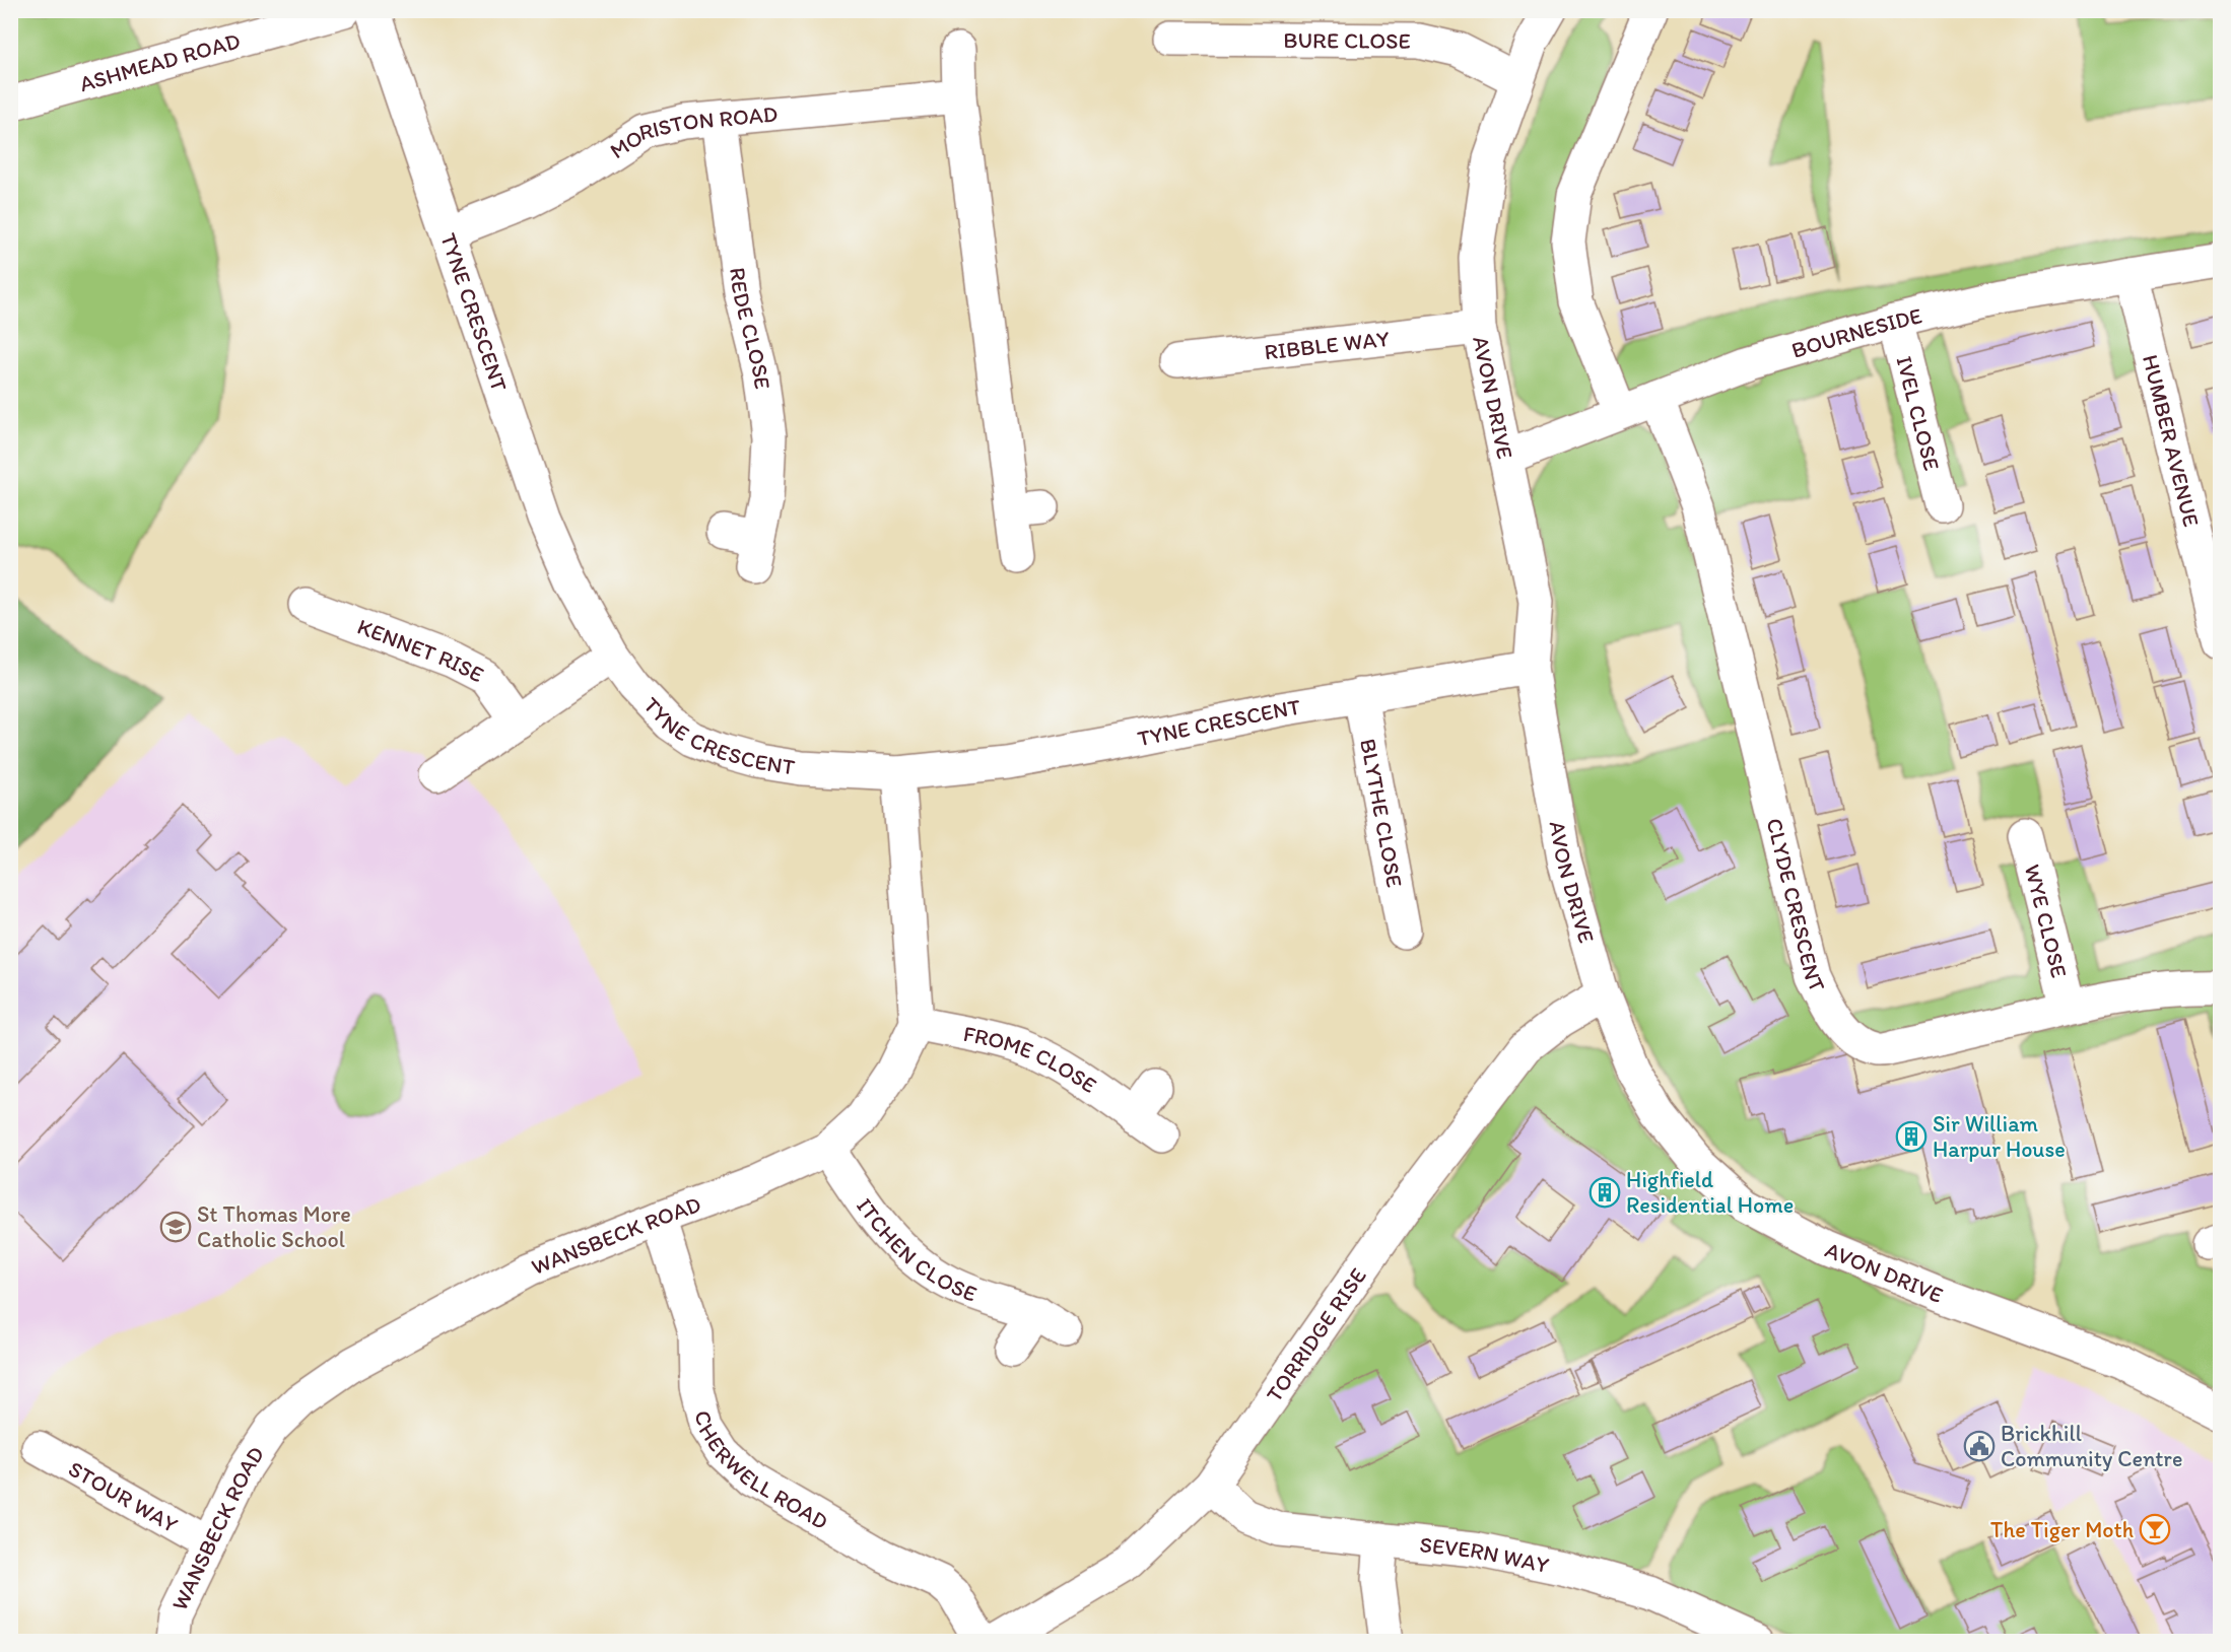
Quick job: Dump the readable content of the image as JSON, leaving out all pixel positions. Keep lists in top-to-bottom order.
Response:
{
  "streets": {
    "street": [
      "BURE CLOSE",
      "ASHMEAD ROAD",
      "MORISTON ROAD",
      "TYNE CRESCENT",
      "REDE CLOSE",
      "BOURNESIDE",
      "RIBBLE WAY",
      "AVON DRIVE",
      "IVEL CLOSE",
      "HUMBER AVENUE",
      "KENNET RISE",
      "BLYTHE CLOSE",
      "CLYDE CRESCENT",
      "WYE CLOSE",
      "FROME CLOSE",
      "WANSBECK ROAD",
      "ITCHEN CLOSE",
      "TORRIDGE RISE",
      "CHERWELL ROAD",
      "STOUR WAY",
      "SEVERN WAY"
    ]
  },
  "crossings": [
    ["BURE CLOSE", "AVON DRIVE"],
    ["MORISTON ROAD", "TYNE CRESCENT"],
    ["MORISTON ROAD", "REDE CLOSE"],
    ["TYNE CRESCENT", "AVON DRIVE"],
    ["TYNE CRESCENT", "BLYTHE CLOSE"],
    ["TYNE CRESCENT", "WANSBECK ROAD"],
    ["BOURNESIDE", "AVON DRIVE"],
    ["BOURNESIDE", "IVEL CLOSE"],
    ["BOURNESIDE", "HUMBER AVENUE"],
    ["BOURNESIDE", "CLYDE CRESCENT"],
    ["RIBBLE WAY", "AVON DRIVE"],
    ["AVON DRIVE", "TORRIDGE RISE"],
    ["CLYDE CRESCENT", "WYE CLOSE"],
    ["FROME CLOSE", "WANSBECK ROAD"],
    ["WANSBECK ROAD", "ITCHEN CLOSE"],
    ["WANSBECK ROAD", "CHERWELL ROAD"],
    ["WANSBECK ROAD", "STOUR WAY"],
    ["TORRIDGE RISE", "SEVERN WAY"]
  ],
  "places": {
    "building": ["Sir William Harpur House", "Highfield Residential Home"],
    "school or university": ["St Thomas More Catholic School"],
    "public building": ["Brickhill Community Centre"],
    "bar": ["The Tiger Moth"]
  }
}
